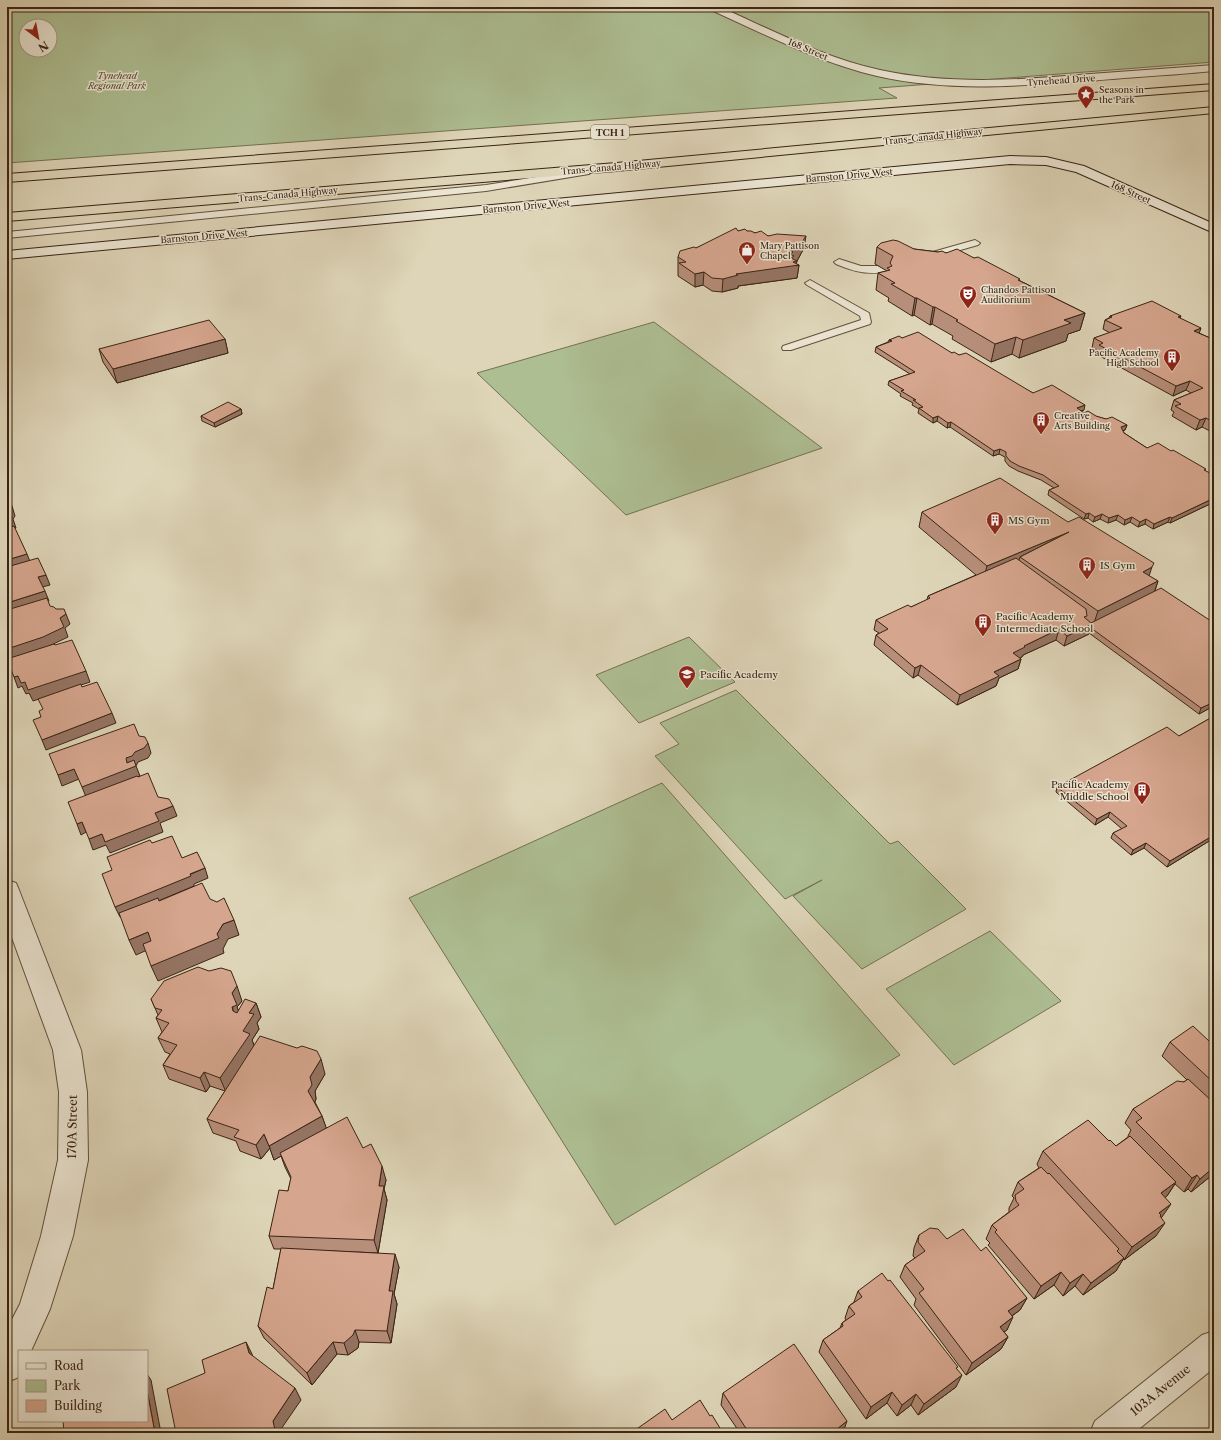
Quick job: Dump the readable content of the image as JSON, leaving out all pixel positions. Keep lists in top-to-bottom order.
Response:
{
  "streets": {
    "highway": ["TCH 1", "Trans-Canada Highway"],
    "street": [
      "168 Street",
      "Tynehead Drive",
      "Barnston Drive West",
      "170A Street",
      "103A Avenue"
    ]
  },
  "crossings": [
    ["168 Street", "Tynehead Drive"],
    ["168 Street", "Barnston Drive West"]
  ],
  "parks": ["Tynehead Regional Park"],
  "places": {
    "place": ["Seasons in the Park"],
    "shop": ["Mary Pattison Chapel"],
    "theatre": ["Chandos Pattison Auditorium"],
    "building": [
      "Pacific Academy High School",
      "Creative Arts Building",
      "MS Gym",
      "IS Gym",
      "Pacific Academy Intermediate School",
      "Pacific Academy Middle School"
    ],
    "school or university": ["Pacific Academy"]
  },
  "legend": ["Road", "Park", "Building"],
  "north": "bottom right"
}
